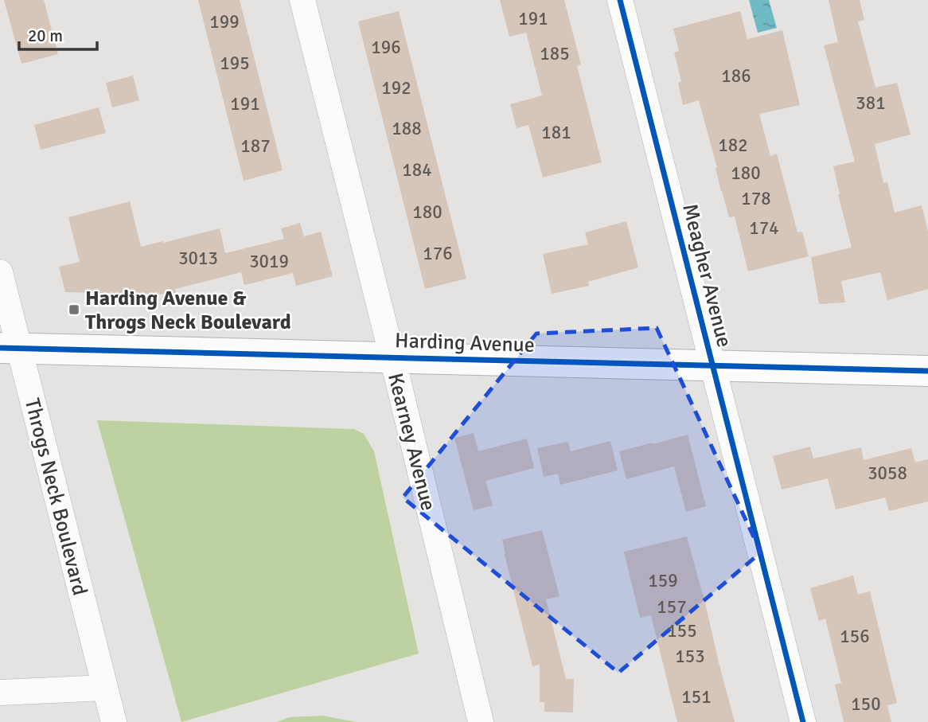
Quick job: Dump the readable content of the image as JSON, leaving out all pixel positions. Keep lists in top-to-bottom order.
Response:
{
  "streets": {
    "street": [
      "Meagher Avenue",
      "Harding Avenue",
      "Kearney Avenue",
      "Throgs Neck Boulevard"
    ]
  },
  "crossings": [
    ["Meagher Avenue", "Harding Avenue"],
    ["Harding Avenue", "Kearney Avenue"],
    ["Harding Avenue", "Throgs Neck Boulevard"]
  ],
  "places": {
    "transit": ["Harding Avenue & Throgs Neck Boulevard"]
  },
  "house_numbers": [
    "191",
    "199",
    "196",
    "185",
    "195",
    "186",
    "192",
    "381",
    "191",
    "188",
    "181",
    "182",
    "187",
    "184",
    "180",
    "178",
    "180",
    "174",
    "176",
    "3013",
    "3019",
    "3058",
    "159",
    "157",
    "155",
    "156",
    "153",
    "151",
    "150"
  ],
  "scale_bar": "20 m"
}
